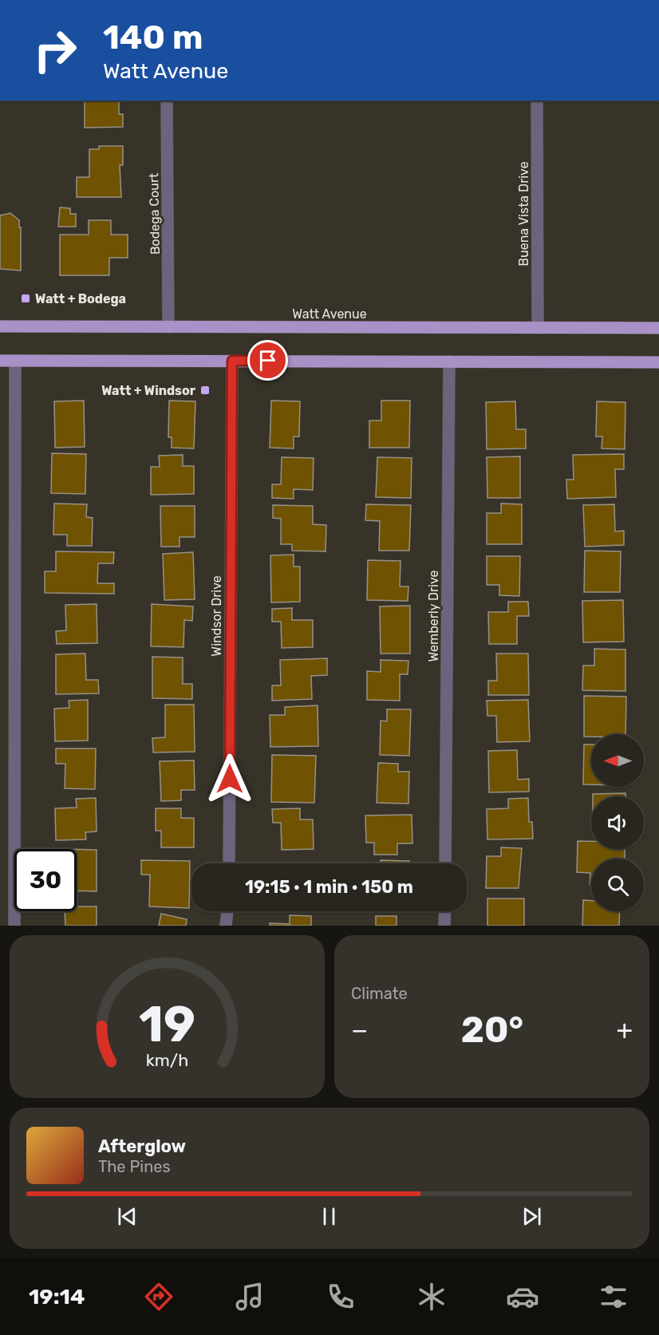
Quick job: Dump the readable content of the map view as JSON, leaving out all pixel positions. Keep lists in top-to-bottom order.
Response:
{
  "streets": {
    "main road": ["Watt Avenue"],
    "street": [
      "Bodega Court",
      "Buena Vista Drive",
      "Windsor Drive",
      "Wemberly Drive"
    ]
  },
  "crossings": [
    ["Bodega Court", "Watt Avenue"],
    ["Buena Vista Drive", "Watt Avenue"]
  ],
  "places": {
    "transit": ["Watt + Bodega", "Watt + Windsor"]
  },
  "north": "left",
  "page": {
    "turn": ["140 m", "Watt Avenue"],
    "limit": "30",
    "trip": "19:15 · 1 min · 150 m",
    "tile": "Climate",
    "heat": ["−", "20°", "+"],
    "song": ["Afterglow", "The Pines"],
    "tabs": "19:14",
    "gauge": ["19", "km/h"]
  }
}
